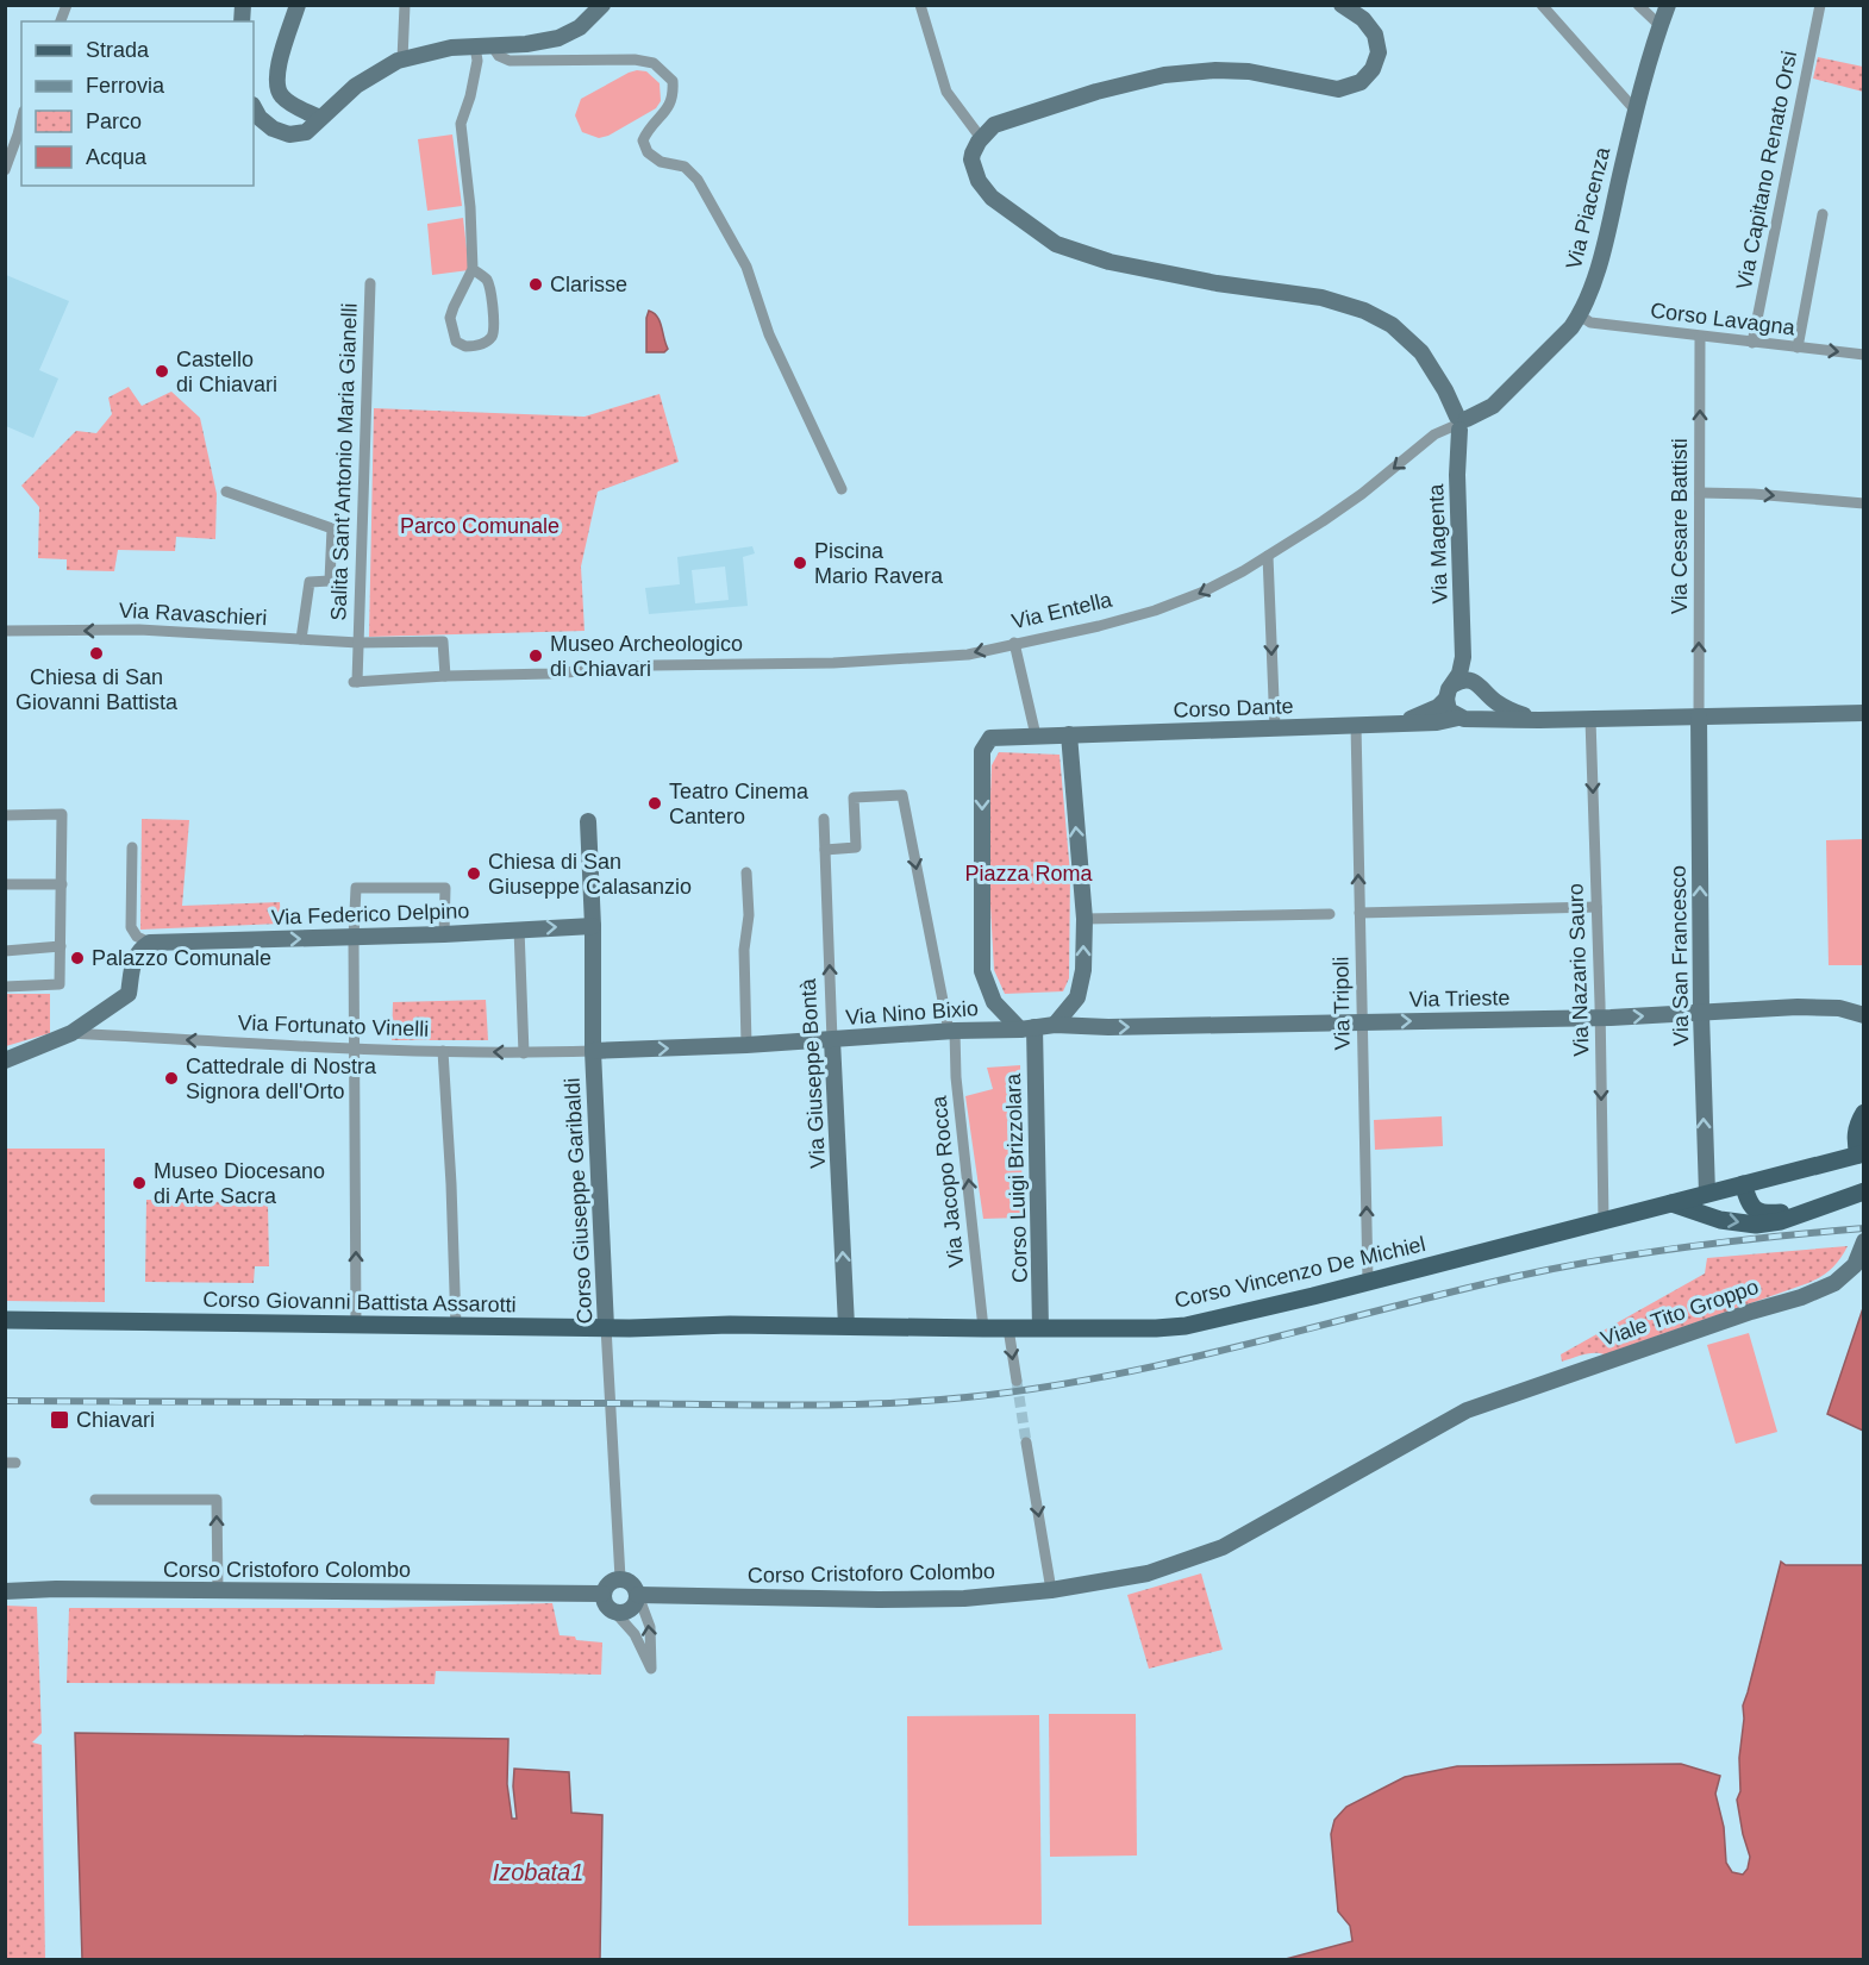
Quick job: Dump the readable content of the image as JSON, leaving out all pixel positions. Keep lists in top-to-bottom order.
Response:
{
  "streets": {
    "main road": ["Corso Vincenzo De Michiel", "Corso Giovanni Battista Assarotti"],
    "street": [
      "Via Capitano Renato Orsi",
      "Via Piacenza",
      "Corso Lavagna",
      "Salita Sant’Antonio Maria Gianelli",
      "Via Cesare Battisti",
      "Via Magenta",
      "Via Entella",
      "Via Ravaschieri",
      "Corso Dante",
      "Via Federico Delpino",
      "Via San Francesco",
      "Via Nazario Sauro",
      "Via Trieste",
      "Via Tripoli",
      "Via Nino Bixio",
      "Via Fortunato Vinelli",
      "Via Giuseppe Bontà",
      "Corso Luigi Brizzolara",
      "Via Jacopo Rocca",
      "Corso Giuseppe Garibaldi",
      "Viale Tito Groppo",
      "Corso Cristoforo Colombo"
    ]
  },
  "crossings": [
    ["Via Capitano Renato Orsi", "Corso Lavagna"],
    ["Via Piacenza", "Corso Lavagna"],
    ["Via Piacenza", "Via Entella"],
    ["Corso Lavagna", "Via Cesare Battisti"],
    ["Corso Lavagna", "Via Entella"],
    ["Salita Sant’Antonio Maria Gianelli", "Via Entella"],
    ["Salita Sant’Antonio Maria Gianelli", "Via Ravaschieri"],
    ["Via Cesare Battisti", "Corso Dante"],
    ["Via Cesare Battisti", "Via San Francesco"],
    ["Via Magenta", "Via Entella"],
    ["Via Magenta", "Corso Dante"],
    ["Via Entella", "Via Ravaschieri"],
    ["Corso Dante", "Via San Francesco"],
    ["Corso Dante", "Via Nazario Sauro"],
    ["Corso Dante", "Via Tripoli"],
    ["Via Federico Delpino", "Corso Giuseppe Garibaldi"],
    ["Via San Francesco", "Via Trieste"],
    ["Via San Francesco", "Corso Vincenzo De Michiel"],
    ["Via Nazario Sauro", "Via Trieste"],
    ["Via Nazario Sauro", "Corso Vincenzo De Michiel"],
    ["Via Trieste", "Via Tripoli"],
    ["Via Tripoli", "Corso Vincenzo De Michiel"],
    ["Via Nino Bixio", "Via Fortunato Vinelli"],
    ["Via Nino Bixio", "Via Giuseppe Bontà"],
    ["Via Nino Bixio", "Corso Luigi Brizzolara"],
    ["Via Nino Bixio", "Via Jacopo Rocca"],
    ["Via Nino Bixio", "Corso Giuseppe Garibaldi"],
    ["Via Fortunato Vinelli", "Corso Giuseppe Garibaldi"],
    ["Via Giuseppe Bontà", "Via Jacopo Rocca"],
    ["Via Giuseppe Bontà", "Corso Vincenzo De Michiel"],
    ["Corso Luigi Brizzolara", "Corso Vincenzo De Michiel"],
    ["Via Jacopo Rocca", "Corso Vincenzo De Michiel"],
    ["Corso Giuseppe Garibaldi", "Corso Vincenzo De Michiel"],
    ["Corso Giuseppe Garibaldi", "Corso Giovanni Battista Assarotti"],
    ["Corso Giuseppe Garibaldi", "Corso Cristoforo Colombo"],
    ["Corso Vincenzo De Michiel", "Corso Giovanni Battista Assarotti"],
    ["Viale Tito Groppo", "Corso Cristoforo Colombo"]
  ],
  "one_way": [
    "Via Cesare Battisti",
    "Via Entella",
    "Via Ravaschieri",
    "Via Federico Delpino",
    "Via San Francesco",
    "Via Nazario Sauro",
    "Via Tripoli",
    "Via Nino Bixio",
    "Via Fortunato Vinelli"
  ],
  "water": ["Izobata1"],
  "parks": ["Parco Comunale", "Piazza Roma"],
  "places": {
    "other": [
      "Clarisse",
      "Castello di Chiavari",
      "Piscina Mario Ravera",
      "Chiesa di San Giovanni Battista",
      "Museo Archeologico di Chiavari",
      "Teatro Cinema Cantero",
      "Chiesa di San Giuseppe Calasanzio",
      "Palazzo Comunale",
      "Cattedrale di Nostra Signora dell'Orto",
      "Museo Diocesano di Arte Sacra"
    ],
    "transit": ["Chiavari"]
  },
  "legend": [
    "Strada",
    "Ferrovia",
    "Parco",
    "Acqua"
  ]
}
